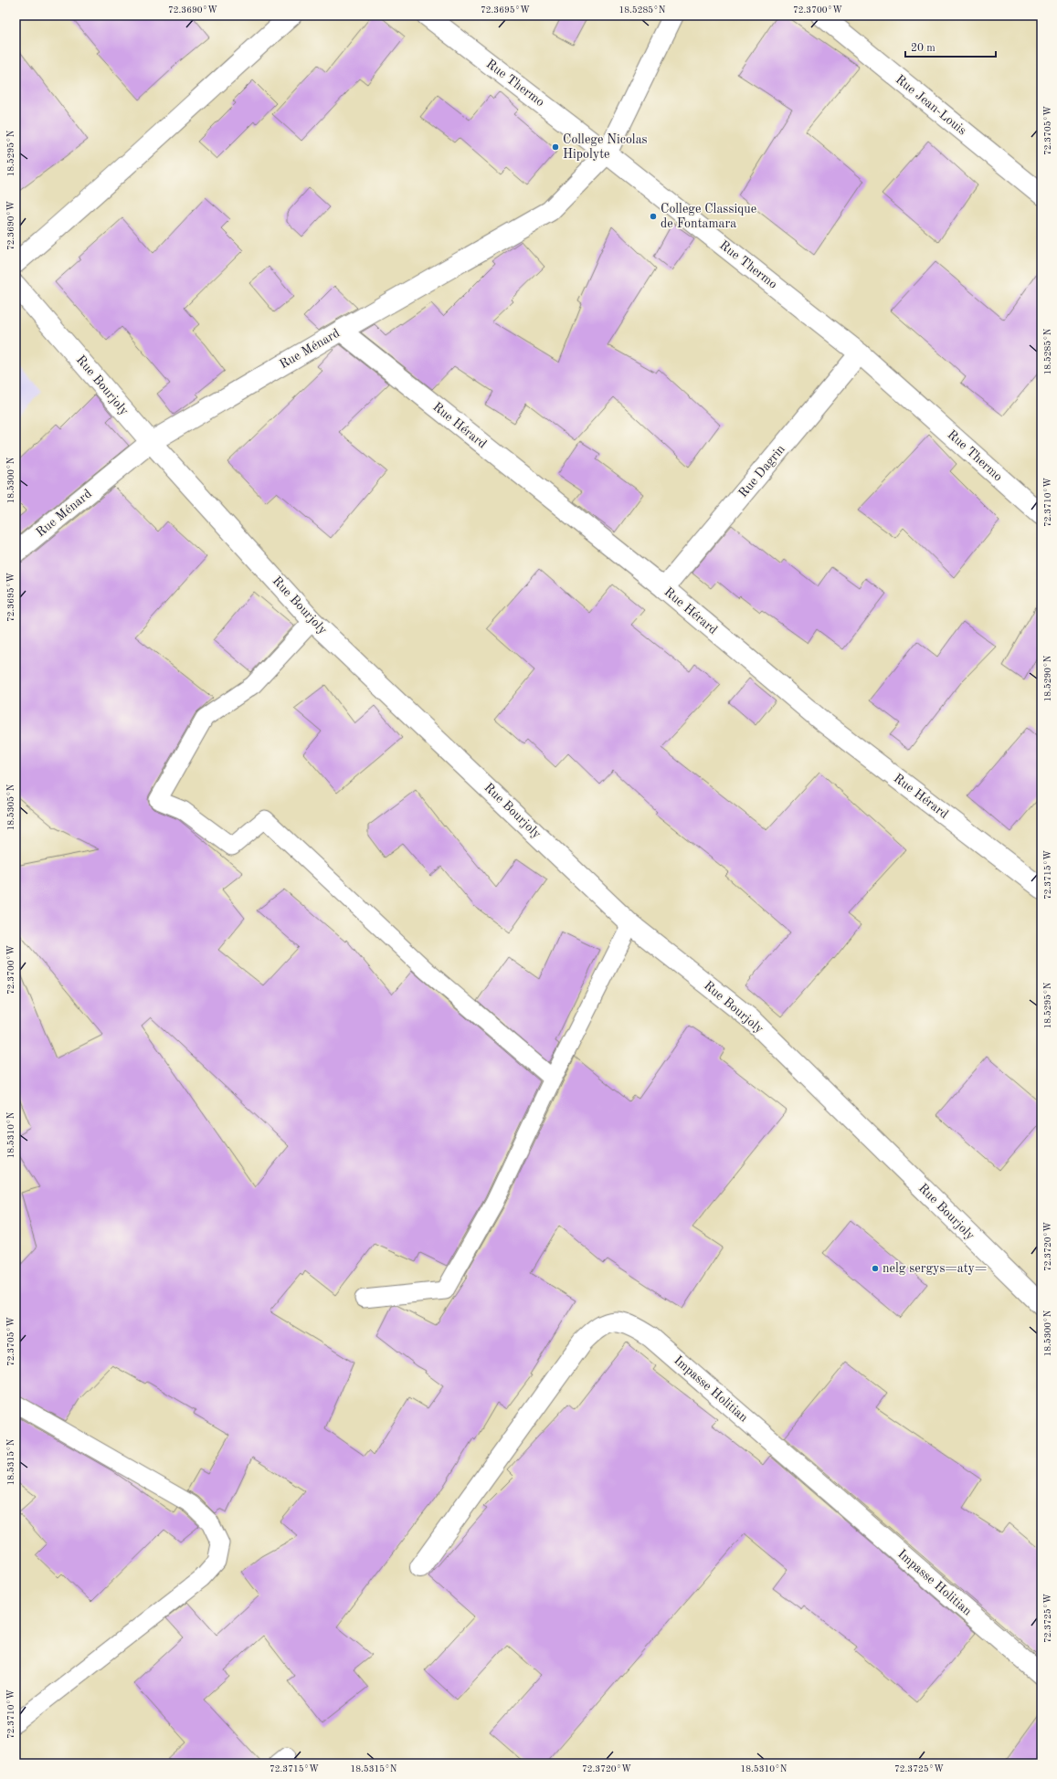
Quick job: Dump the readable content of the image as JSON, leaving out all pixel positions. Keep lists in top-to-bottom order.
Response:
{
  "streets": {
    "street": [
      "Rue Thermo",
      "Rue Jean-Louis",
      "Rue Ménard",
      "Rue Bourjoly",
      "Rue Hérard",
      "Rue Dagrin",
      "Impasse Holitian"
    ]
  },
  "crossings": [
    ["Rue Thermo", "Rue Ménard"],
    ["Rue Thermo", "Rue Dagrin"],
    ["Rue Ménard", "Rue Bourjoly"],
    ["Rue Ménard", "Rue Hérard"],
    ["Rue Hérard", "Rue Dagrin"]
  ],
  "places": ["College Nicolas Hipolyte", "College Classique de Fontamara", "nelg sergys=aty="],
  "scale_bar": "20 m",
  "coordinates": [
    "72.3690°W",
    "72.3695°W",
    "18.5285°N",
    "72.3700°W",
    "72.3705°W",
    "18.5295°N",
    "18.5300°N",
    "72.3710°W",
    "18.5290°N",
    "18.5305°N",
    "72.3715°W",
    "18.5310°N",
    "72.3720°W",
    "18.5315°N",
    "72.3725°W"
  ]
}
